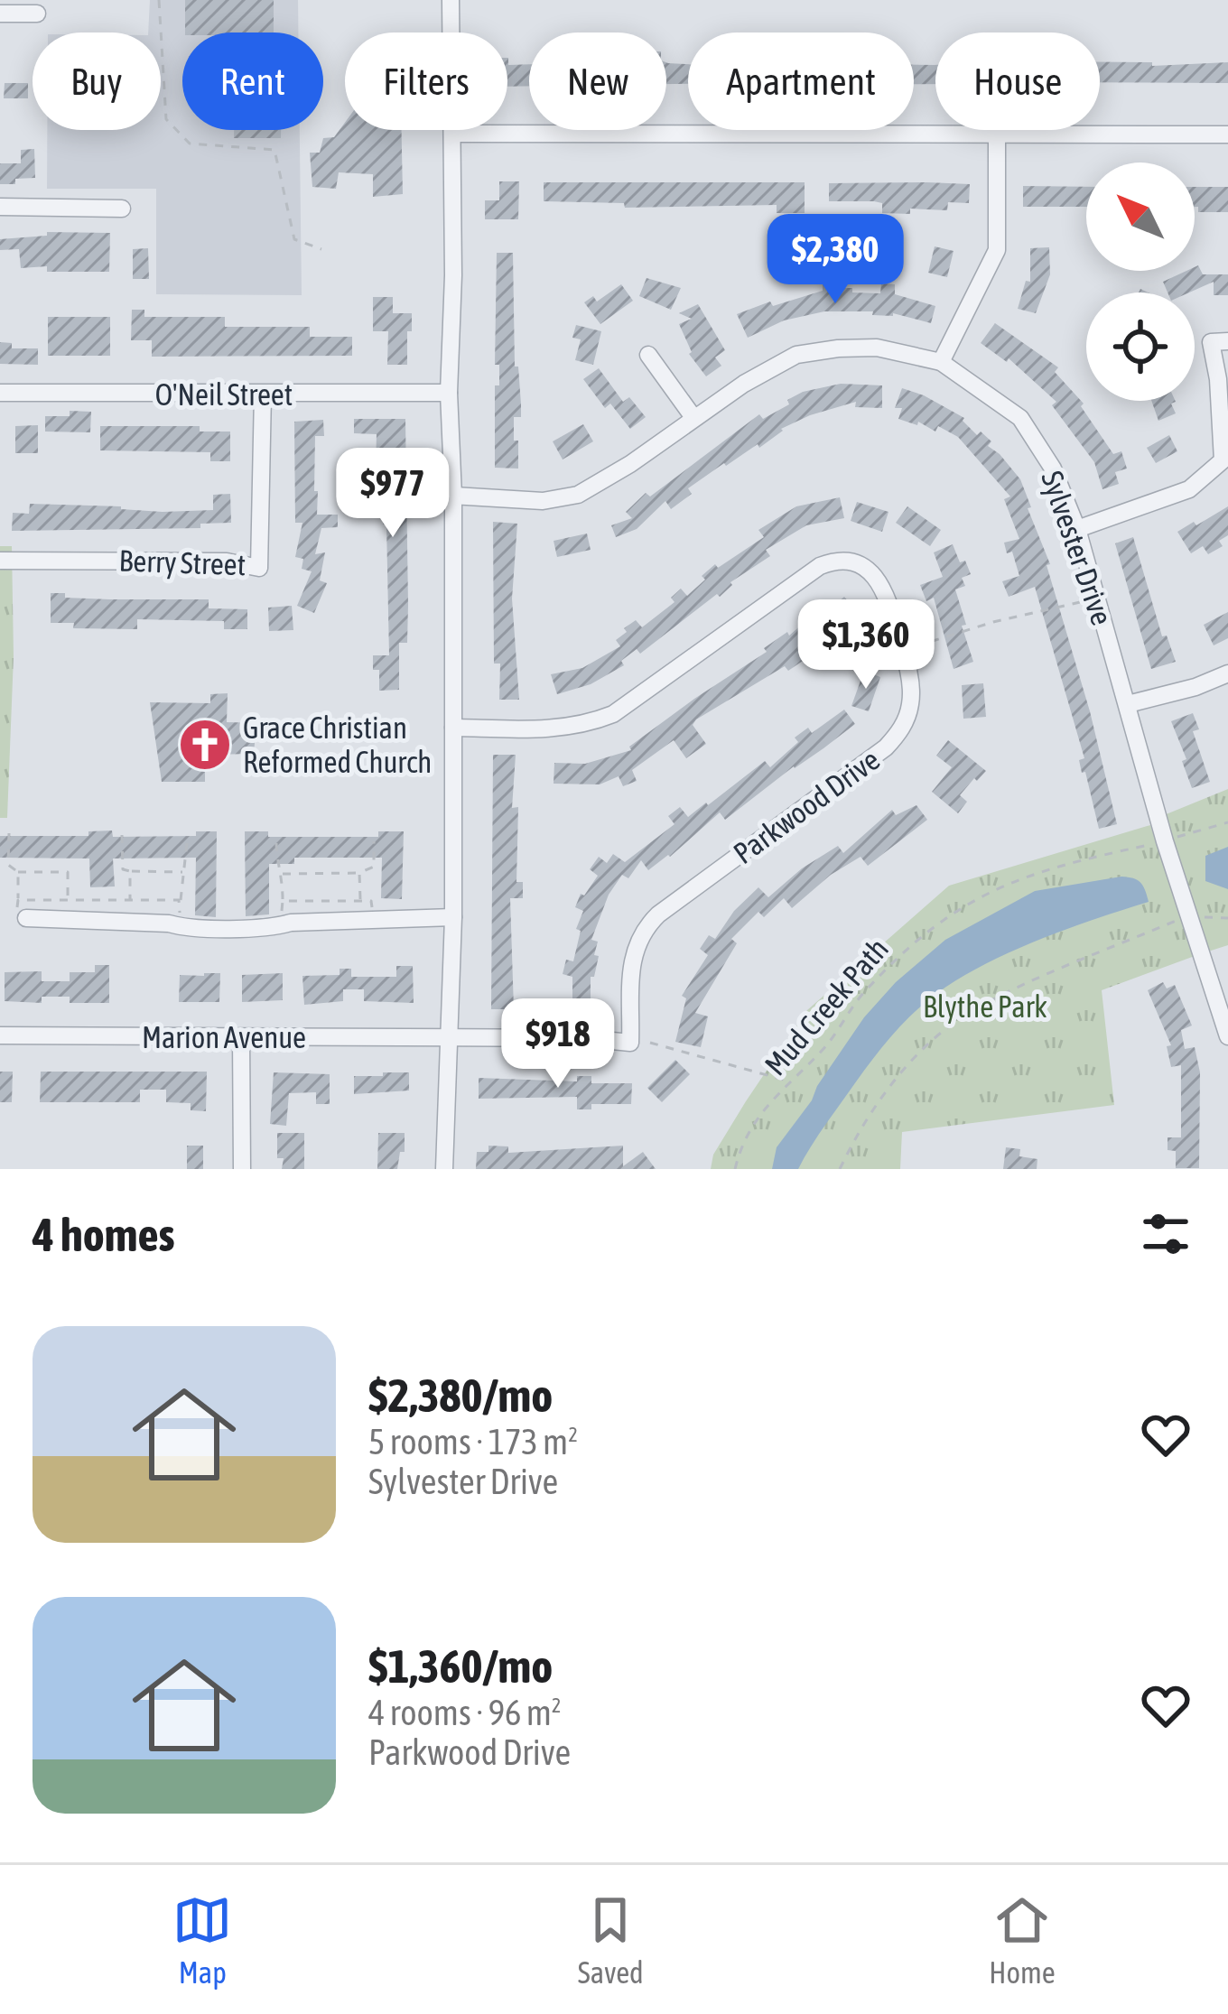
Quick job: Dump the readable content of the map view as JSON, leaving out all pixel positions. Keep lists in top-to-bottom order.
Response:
{
  "streets": {
    "street": [
      "O'Neil Street",
      "Sylvester Drive",
      "Berry Street",
      "Parkwood Drive",
      "Marion Avenue"
    ],
    "path": ["Mud Creek Path"]
  },
  "crossings": [
    ["O'Neil Street", "Berry Street"],
    ["Sylvester Drive", "Mud Creek Path"],
    ["Parkwood Drive", "Marion Avenue"]
  ],
  "parks": ["Blythe Park"],
  "places": {
    "church": ["Grace Christian Reformed Church"]
  },
  "north": "top left",
  "page": {
    "chip": [
      "Buy",
      "Rent",
      "Filters",
      "New",
      "Apartment",
      "House"
    ],
    "price": [
      "$2,380",
      "$977",
      "$1,360",
      "$918"
    ],
    "heading": "4 homes",
    "list": [
      {
        "name": "$2,380/mo",
        "note": "5 rooms · 173 m² · Sylvester Drive"
      },
      {
        "name": "$1,360/mo",
        "note": "4 rooms · 96 m² · Parkwood Drive"
      }
    ],
    "tabs": ["Map", "Saved", "Home"]
  }
}
